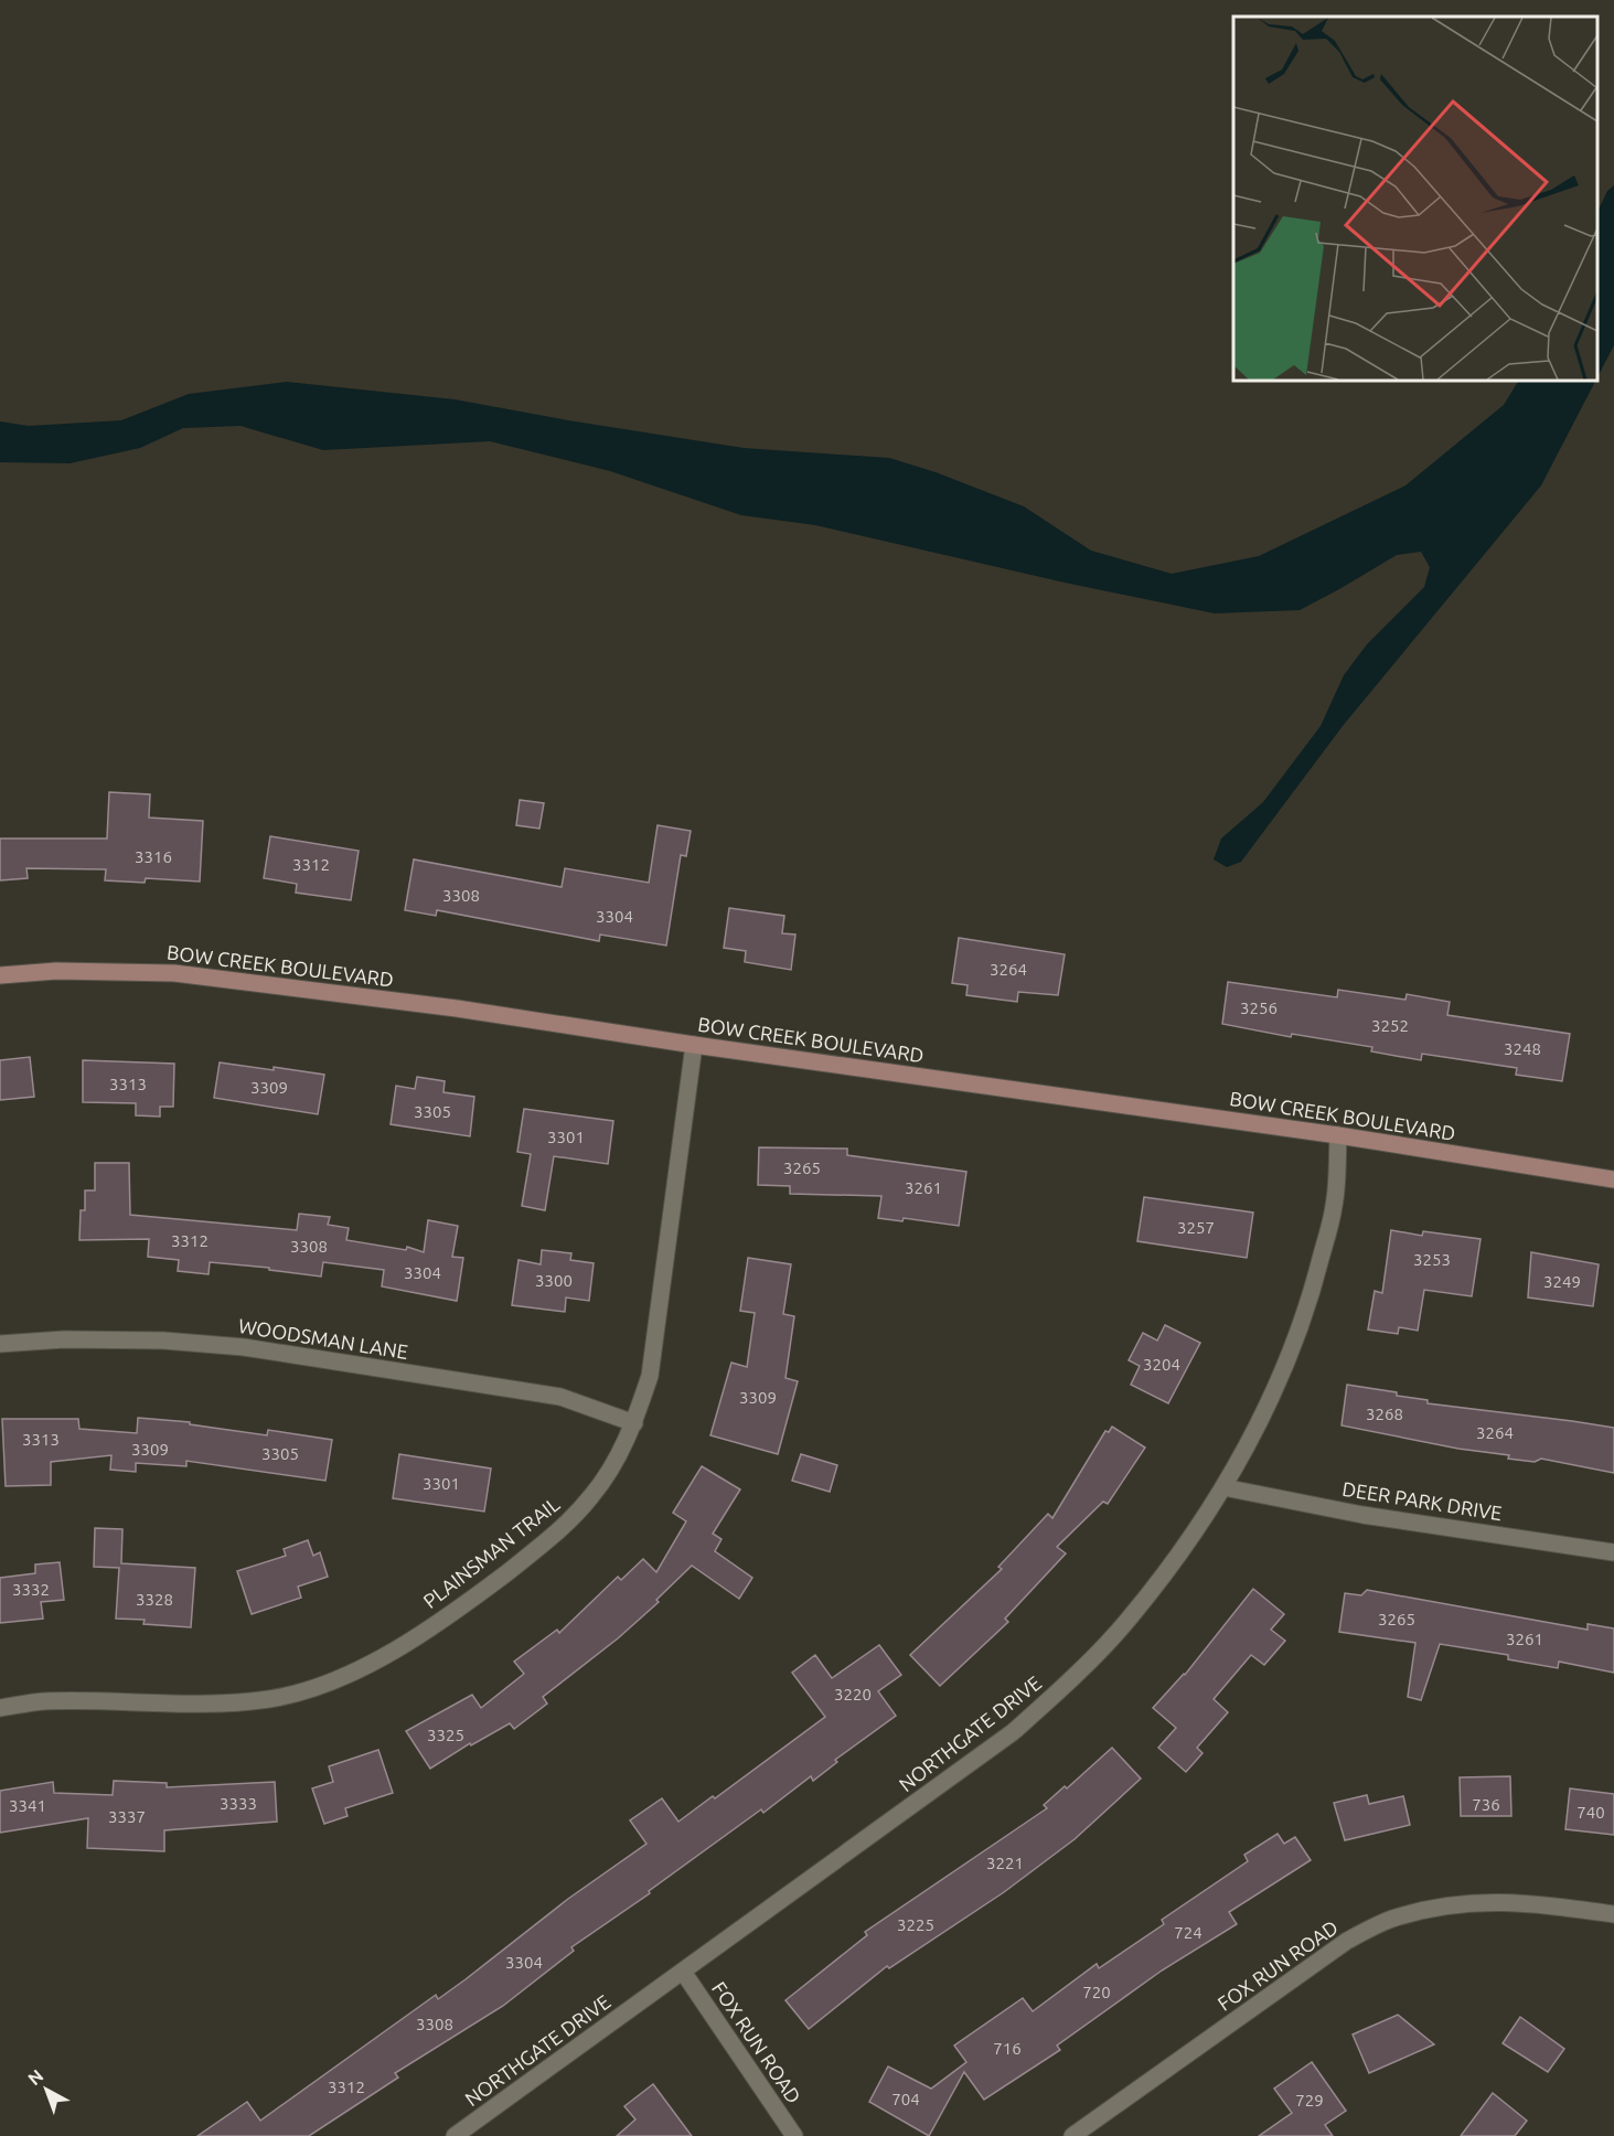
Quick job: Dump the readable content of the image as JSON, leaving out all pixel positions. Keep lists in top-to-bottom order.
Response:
{
  "streets": {
    "street": [
      "BOW CREEK BOULEVARD",
      "WOODSMAN LANE",
      "DEER PARK DRIVE",
      "PLAINSMAN TRAIL",
      "NORTHGATE DRIVE",
      "FOX RUN ROAD"
    ]
  },
  "crossings": [
    ["BOW CREEK BOULEVARD", "PLAINSMAN TRAIL"],
    ["BOW CREEK BOULEVARD", "NORTHGATE DRIVE"],
    ["WOODSMAN LANE", "PLAINSMAN TRAIL"],
    ["DEER PARK DRIVE", "NORTHGATE DRIVE"],
    ["NORTHGATE DRIVE", "FOX RUN ROAD"]
  ],
  "house_numbers": [
    "3316",
    "3312",
    "3308",
    "3304",
    "3264",
    "3256",
    "3252",
    "3248",
    "3313",
    "3309",
    "3305",
    "3301",
    "3265",
    "3261",
    "3257",
    "3312",
    "3308",
    "3253",
    "3304",
    "3300",
    "3249",
    "3204",
    "3309",
    "3268",
    "3264",
    "3313",
    "3309",
    "3305",
    "3301",
    "3332",
    "3328",
    "3265",
    "3261",
    "3220",
    "3325",
    "3333",
    "736",
    "3341",
    "740",
    "3337",
    "3221",
    "3225",
    "724",
    "3304",
    "720",
    "3308",
    "716",
    "3312",
    "704",
    "729"
  ],
  "north": "top left"
}
